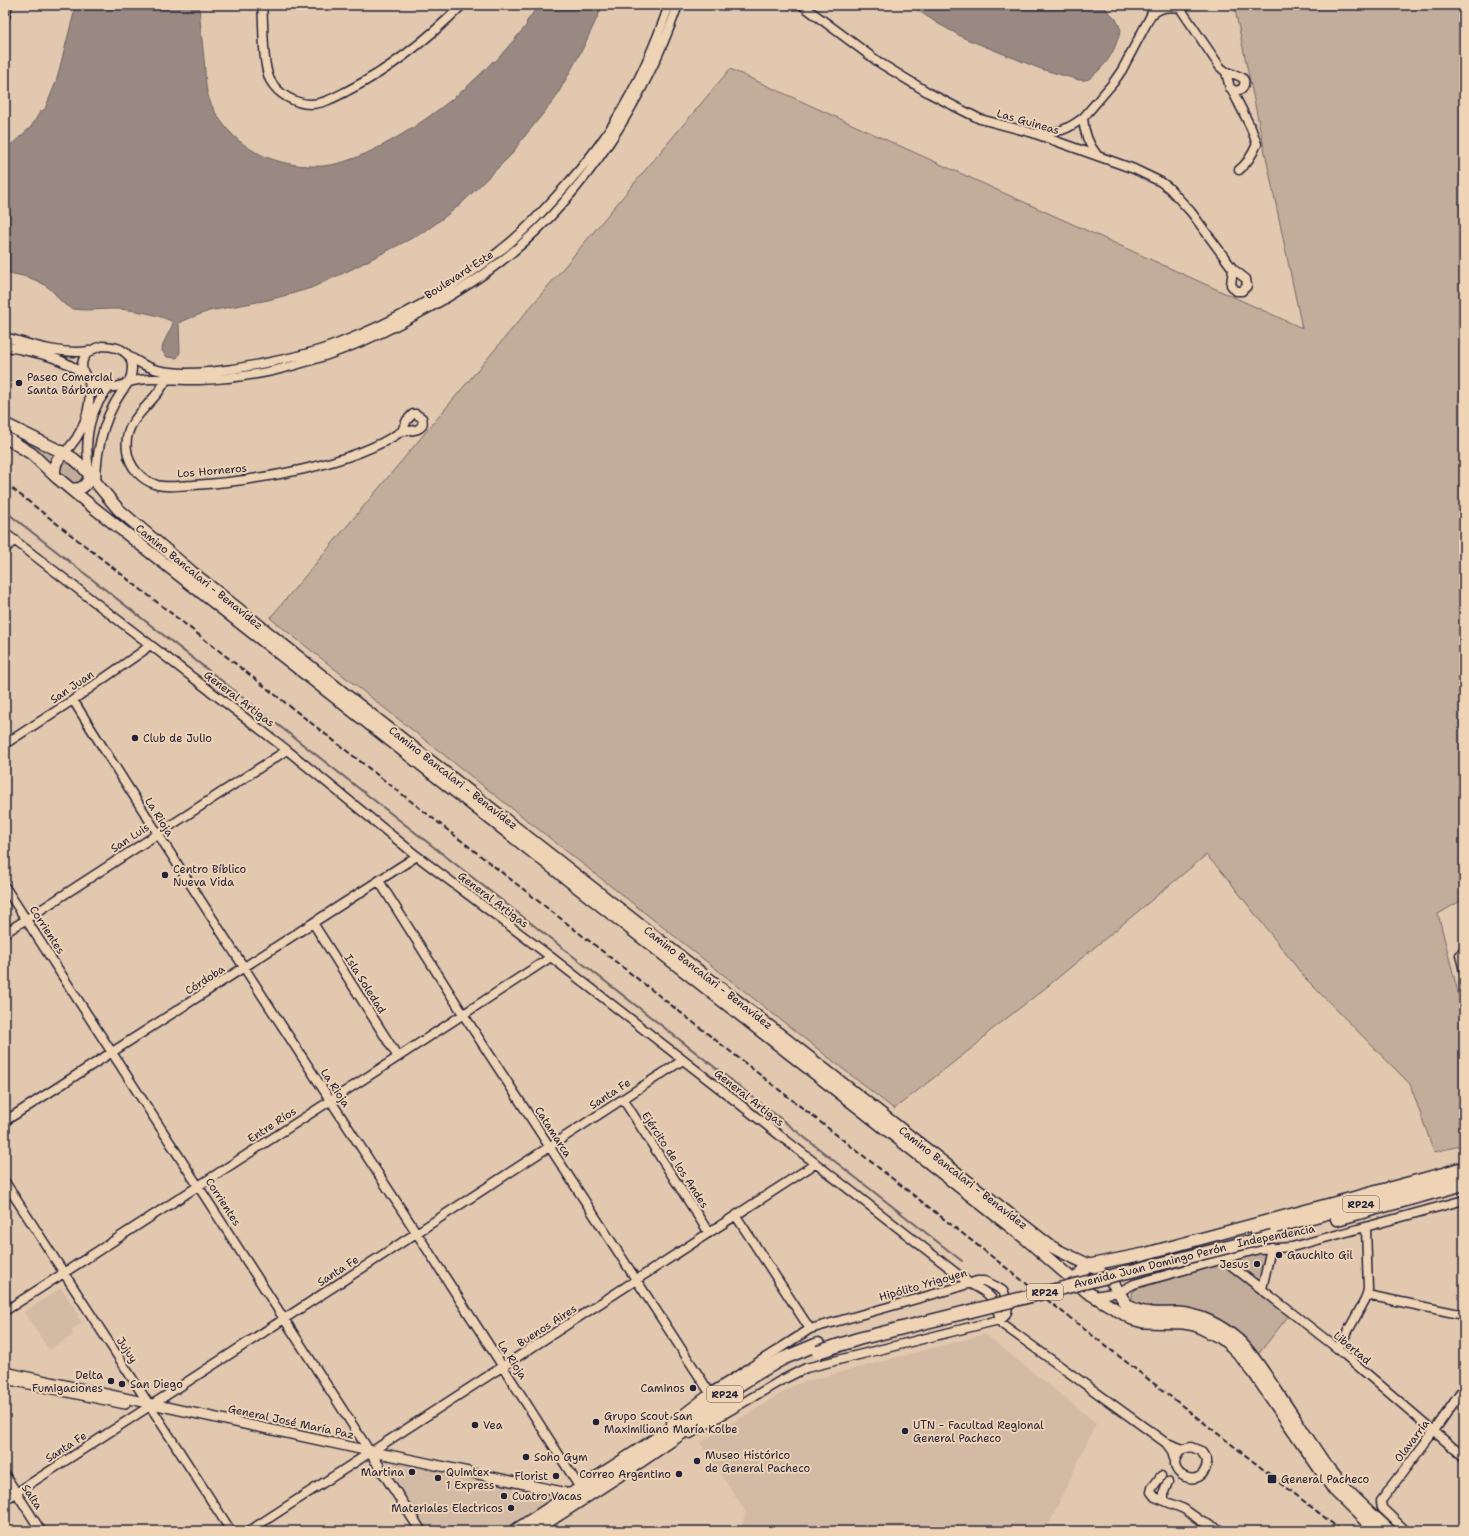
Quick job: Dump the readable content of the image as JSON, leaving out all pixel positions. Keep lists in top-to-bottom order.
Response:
{
  "streets": {
    "main road": ["Camino Bancalari - Benavídez", "RP24", "Avenida Juan Domingo Perón"],
    "street": [
      "Las Guineas",
      "Boulevard Este",
      "Los Horneros",
      "San Juan",
      "General Artigas",
      "La Rioja",
      "San Luis",
      "Corrientes",
      "Córdoba",
      "Isla Soledad",
      "Santa Fe",
      "Entre Ríos",
      "Catamarca",
      "Ejército de los Andes",
      "Independencia",
      "Hipólito Yrigoyen",
      "Buenos Aires",
      "Libertad",
      "Jujuy",
      "General José María Paz",
      "Olavarría",
      "Salta"
    ]
  },
  "crossings": [
    ["Boulevard Este", "Los Horneros"],
    ["Camino Bancalari - Benavídez", "Independencia"],
    ["San Juan", "General Artigas"],
    ["San Juan", "La Rioja"],
    ["General Artigas", "San Luis"],
    ["General Artigas", "Córdoba"],
    ["General Artigas", "Santa Fe"],
    ["General Artigas", "Entre Ríos"],
    ["General Artigas", "Hipólito Yrigoyen"],
    ["General Artigas", "Buenos Aires"],
    ["La Rioja", "San Luis"],
    ["La Rioja", "Córdoba"],
    ["La Rioja", "Santa Fe"],
    ["La Rioja", "Entre Ríos"],
    ["La Rioja", "RP24"],
    ["La Rioja", "Buenos Aires"],
    ["La Rioja", "General José María Paz"],
    ["San Luis", "Corrientes"],
    ["Corrientes", "Córdoba"],
    ["Corrientes", "Santa Fe"],
    ["Corrientes", "Entre Ríos"],
    ["Corrientes", "Buenos Aires"],
    ["Corrientes", "General José María Paz"],
    ["Córdoba", "Isla Soledad"],
    ["Córdoba", "Catamarca"],
    ["Isla Soledad", "Entre Ríos"],
    ["Santa Fe", "Catamarca"],
    ["Santa Fe", "Ejército de los Andes"],
    ["Santa Fe", "Jujuy"],
    ["Santa Fe", "General José María Paz"],
    ["Santa Fe", "Salta"],
    ["Entre Ríos", "Catamarca"],
    ["Entre Ríos", "Jujuy"],
    ["Catamarca", "Hipólito Yrigoyen"],
    ["Catamarca", "Buenos Aires"],
    ["Ejército de los Andes", "Buenos Aires"],
    ["RP24", "Independencia"],
    ["RP24", "Avenida Juan Domingo Perón"],
    ["RP24", "Hipólito Yrigoyen"],
    ["RP24", "General José María Paz"],
    ["Independencia", "Avenida Juan Domingo Perón"],
    ["Independencia", "Libertad"],
    ["Buenos Aires", "General José María Paz"],
    ["Libertad", "Olavarría"],
    ["Jujuy", "General José María Paz"]
  ],
  "places": {
    "other": [
      "Paseo Comercial Santa Bárbara",
      "Club de Julio",
      "Centro Bíblico Nueva Vida",
      "Gauchito Gil",
      "Jesus",
      "Delta Fumigaciones",
      "San Diego",
      "Caminos",
      "Grupo Scout San Maximiliano María Kolbe",
      "Vea",
      "UTN - Facultad Regional General Pacheco",
      "Soho Gym",
      "Museo Histórico de General Pacheco",
      "Martina",
      "Correo Argentino",
      "Florist",
      "Quimtex 1 Express",
      "Cuatro Vacas",
      "Materiales Electricos"
    ],
    "transit": ["General Pacheco"]
  }
}
